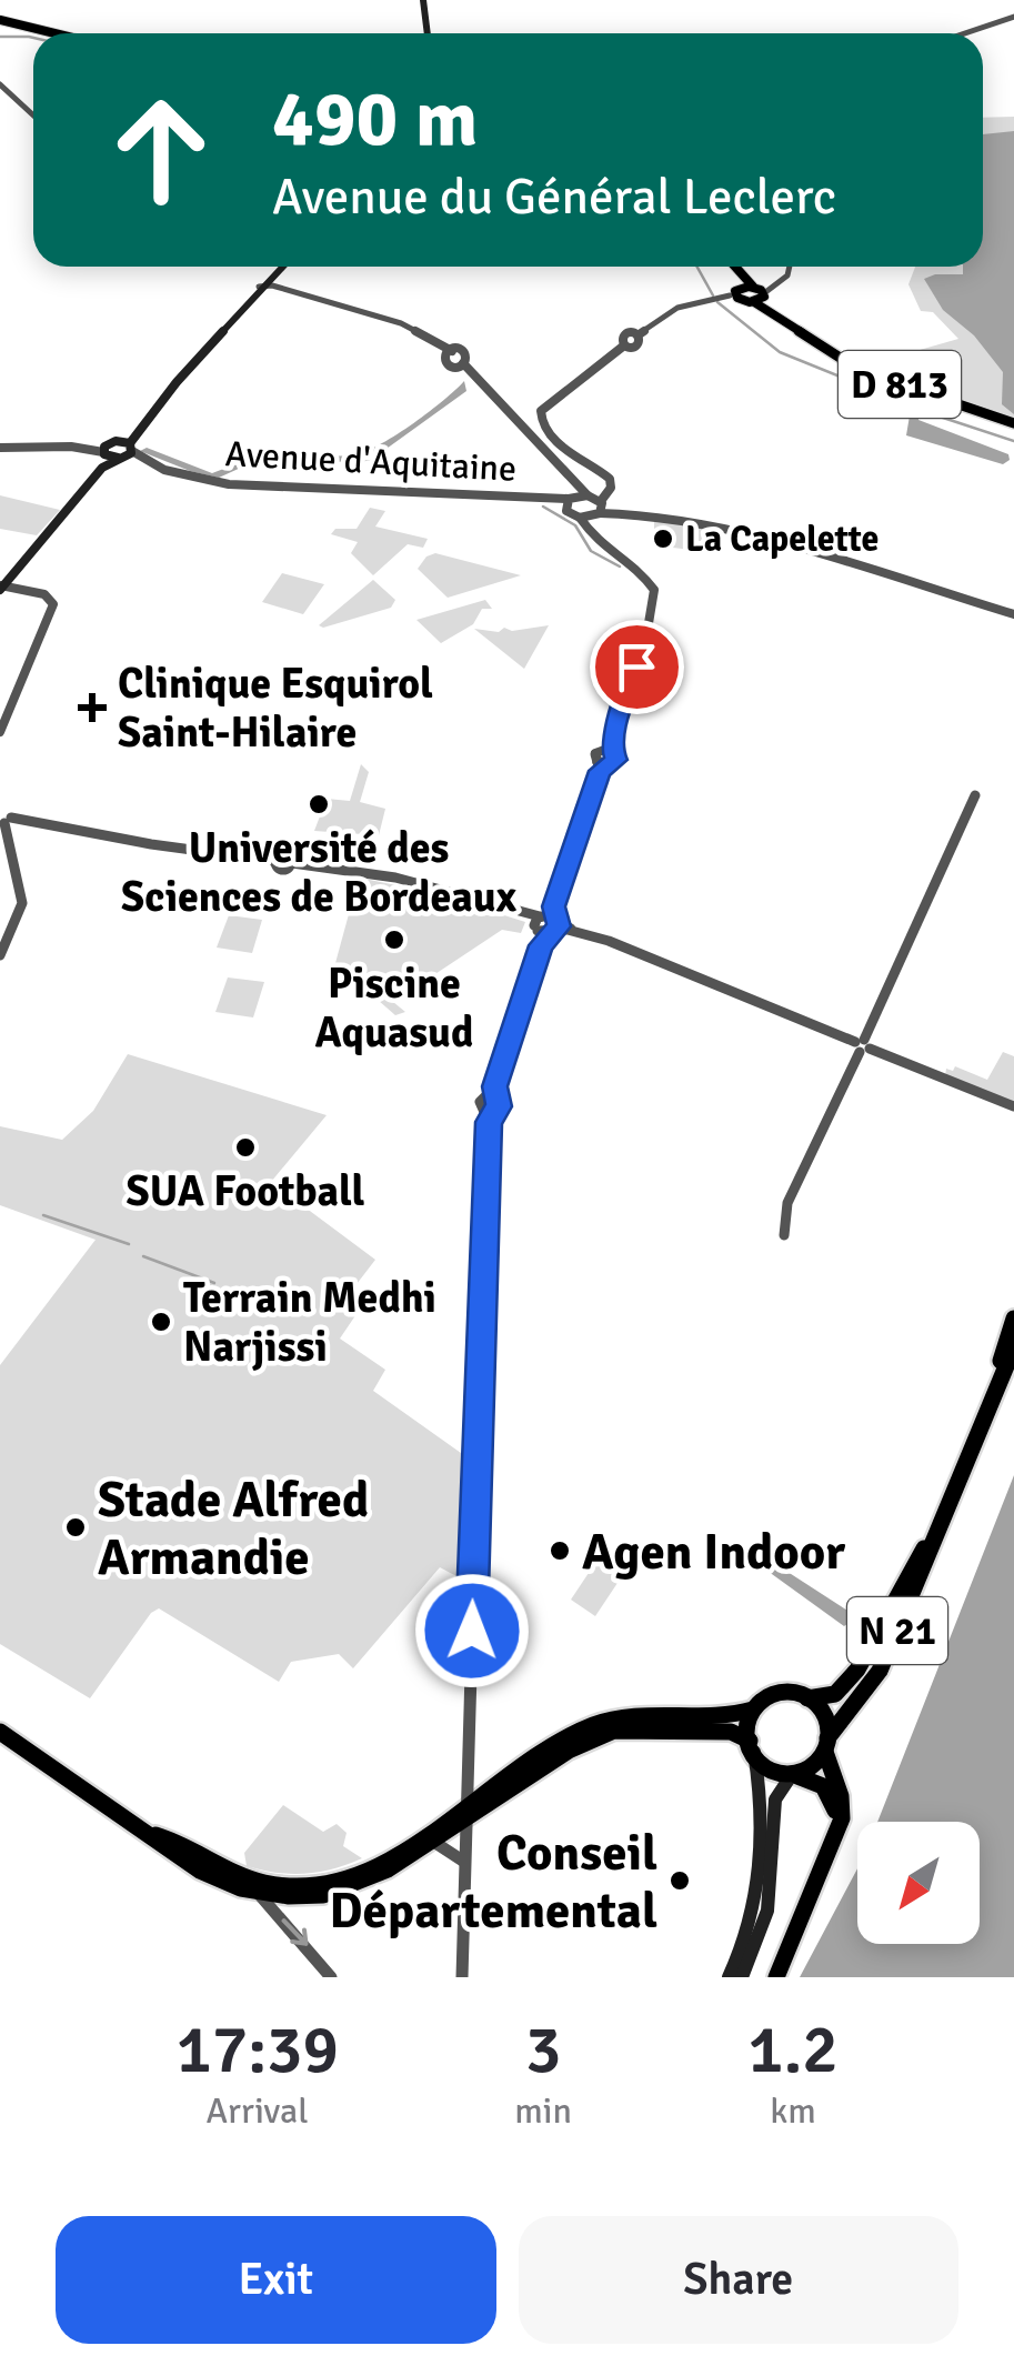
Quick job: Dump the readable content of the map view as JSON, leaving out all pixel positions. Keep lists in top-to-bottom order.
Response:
{
  "streets": {
    "main road": ["D 813", "N 21"],
    "street": ["Avenue d'Aquitaine"]
  },
  "places": {
    "other": [
      "La Capelette",
      "Université des Sciences de Bordeaux",
      "Piscine Aquasud",
      "SUA Football",
      "Terrain Medhi Narjissi",
      "Stade Alfred Armandie",
      "Agen Indoor",
      "Conseil Départemental"
    ],
    "health": ["Clinique Esquirol Saint-Hilaire"]
  },
  "north": "bottom left",
  "page": {
    "turn": ["490 m", "Avenue du Général Leclerc"],
    "eta": [
      "17:39",
      "Arrival",
      "3",
      "min",
      "1.2",
      "km"
    ],
    "buttons": ["Exit", "Share"]
  }
}
